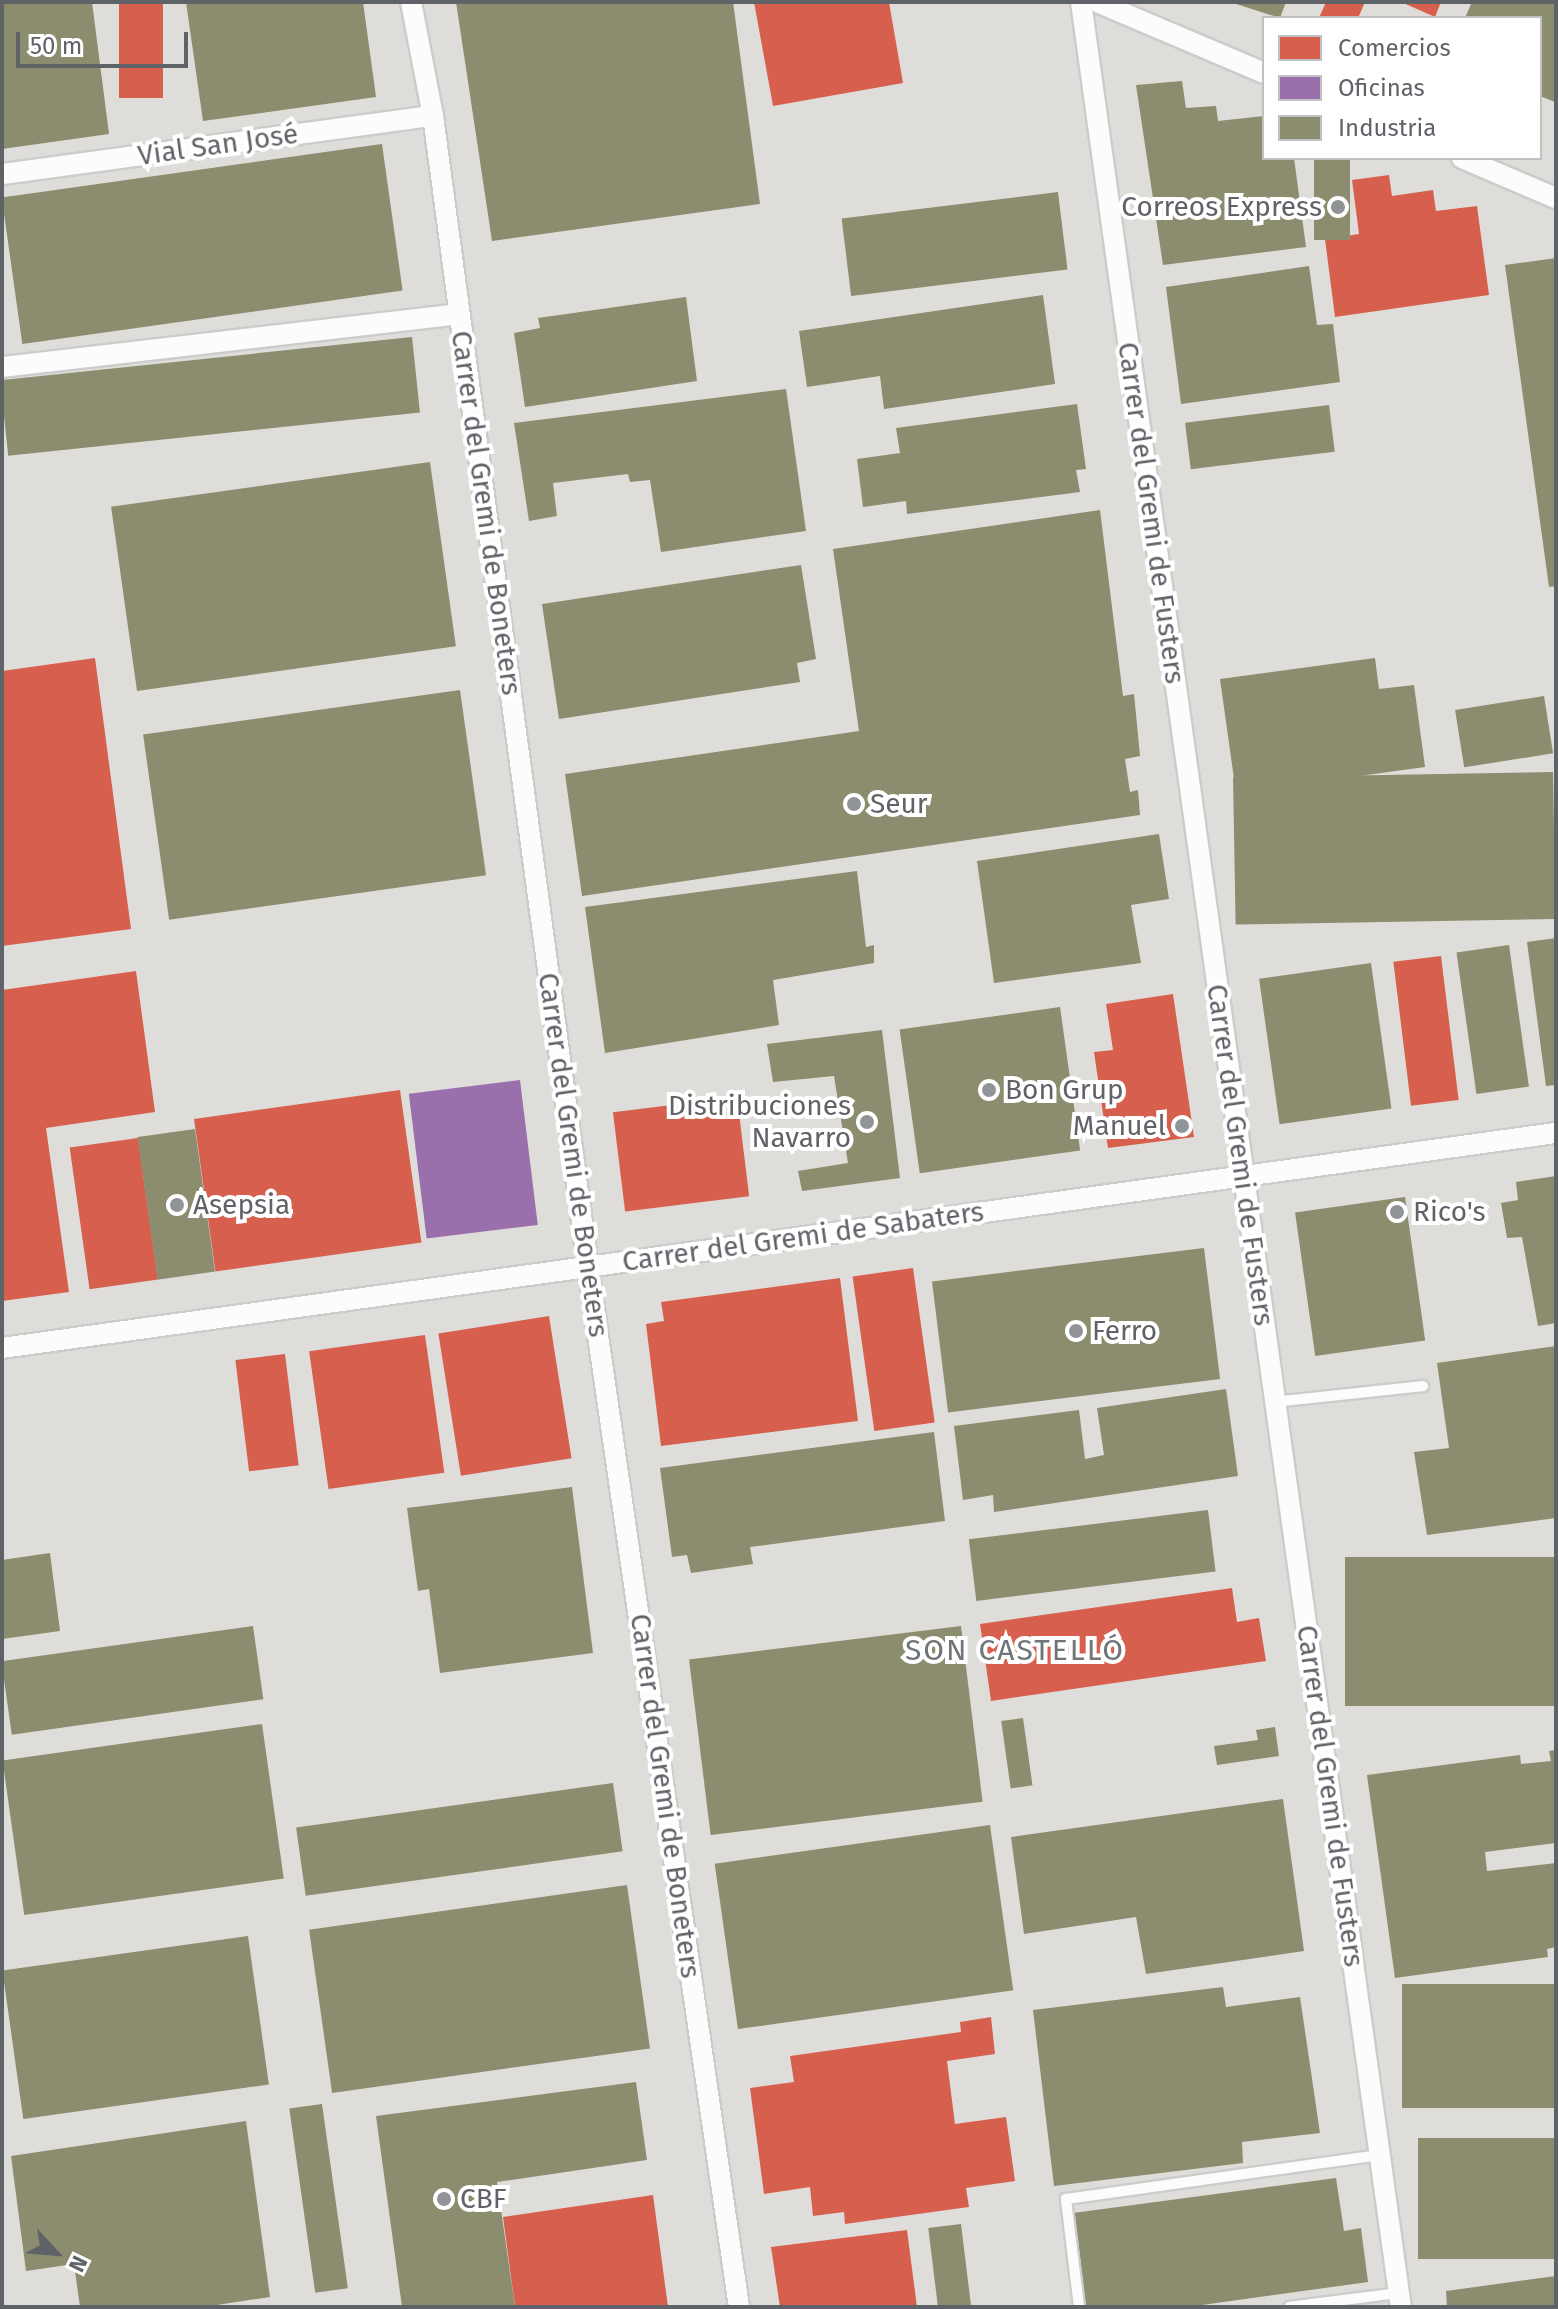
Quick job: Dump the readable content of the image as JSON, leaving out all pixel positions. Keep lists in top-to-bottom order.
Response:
{
  "streets": {
    "street": [
      "Vial San José",
      "Carrer del Gremi de Boneters",
      "Carrer del Gremi de Fusters",
      "Carrer del Gremi de Sabaters"
    ]
  },
  "crossings": [
    ["Vial San José", "Carrer del Gremi de Boneters"],
    ["Carrer del Gremi de Boneters", "Carrer del Gremi de Sabaters"],
    ["Carrer del Gremi de Fusters", "Carrer del Gremi de Sabaters"]
  ],
  "districts": ["SON CASTELLÓ"],
  "places": [
    "Correos Express",
    "Seur",
    "Bon Grup",
    "Distribuciones Navarro",
    "Manuel",
    "Asepsia",
    "Rico's",
    "Ferro",
    "CBF"
  ],
  "legend": ["Comercios", "Oficinas", "Industria"],
  "scale_bar": "50 m",
  "north": "bottom right"
}
